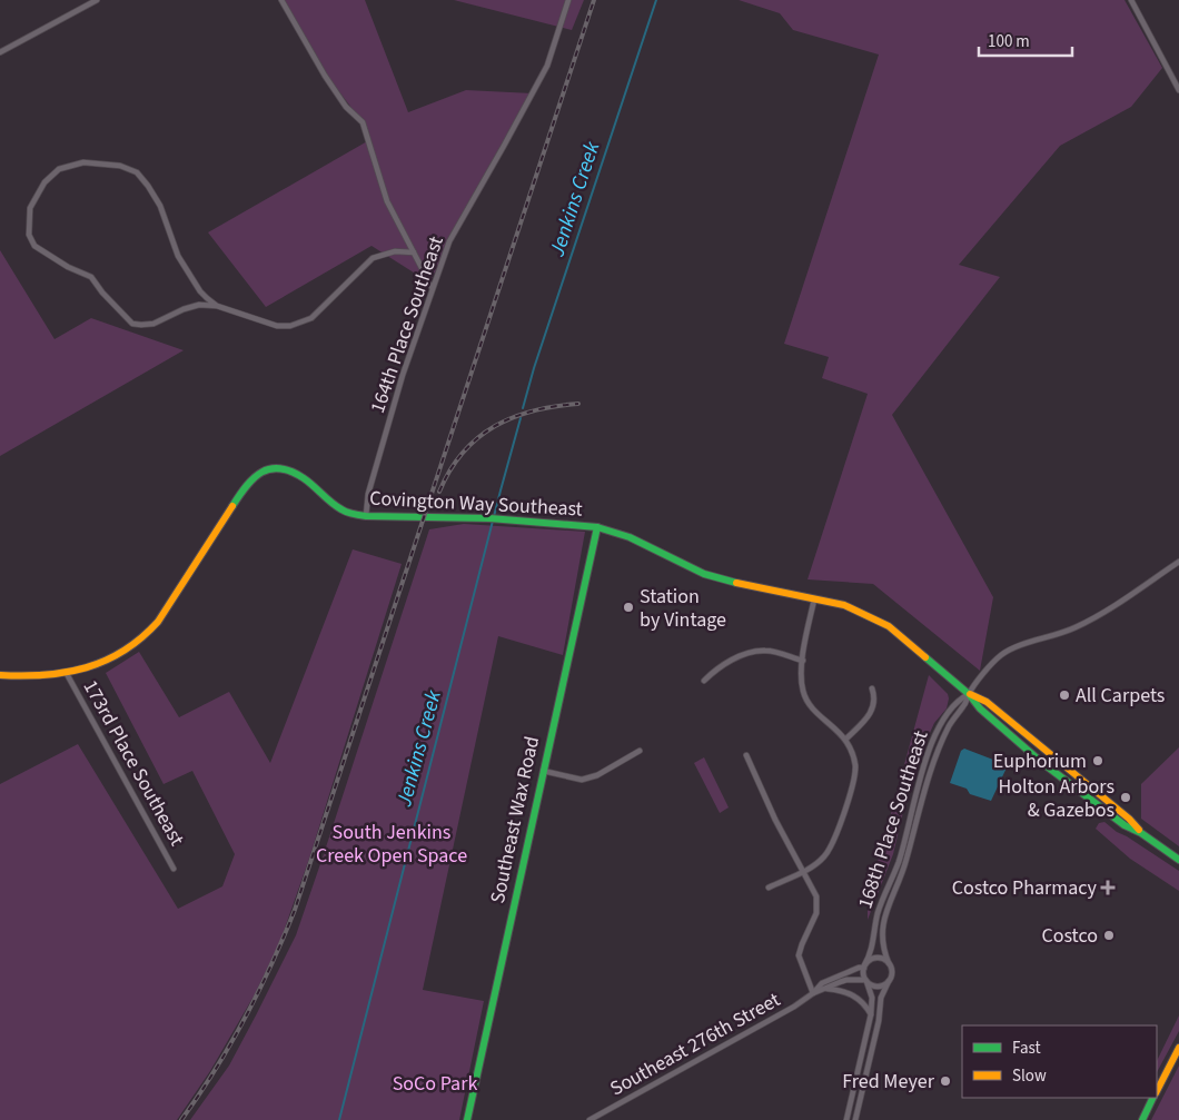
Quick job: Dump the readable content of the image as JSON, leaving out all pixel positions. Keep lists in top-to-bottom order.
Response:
{
  "streets": {
    "main road": ["Covington Way Southeast", "Southeast Wax Road"],
    "street": [
      "164th Place Southeast",
      "173rd Place Southeast",
      "168th Place Southeast",
      "Southeast 276th Street"
    ]
  },
  "crossings": [
    ["164th Place Southeast", "Covington Way Southeast"],
    ["Covington Way Southeast", "173rd Place Southeast"],
    ["Covington Way Southeast", "Southeast Wax Road"],
    ["Covington Way Southeast", "168th Place Southeast"],
    ["168th Place Southeast", "Southeast 276th Street"]
  ],
  "water": ["Jenkins Creek"],
  "parks": ["South Jenkins Creek Open Space", "SoCo Park"],
  "places": {
    "other": [
      "Station by Vintage",
      "All Carpets",
      "Euphorium",
      "Holton Arbors & Gazebos",
      "Costco",
      "Fred Meyer"
    ],
    "health": ["Costco Pharmacy"]
  },
  "legend": ["Fast", "Slow"],
  "scale_bar": "100 m"
}
